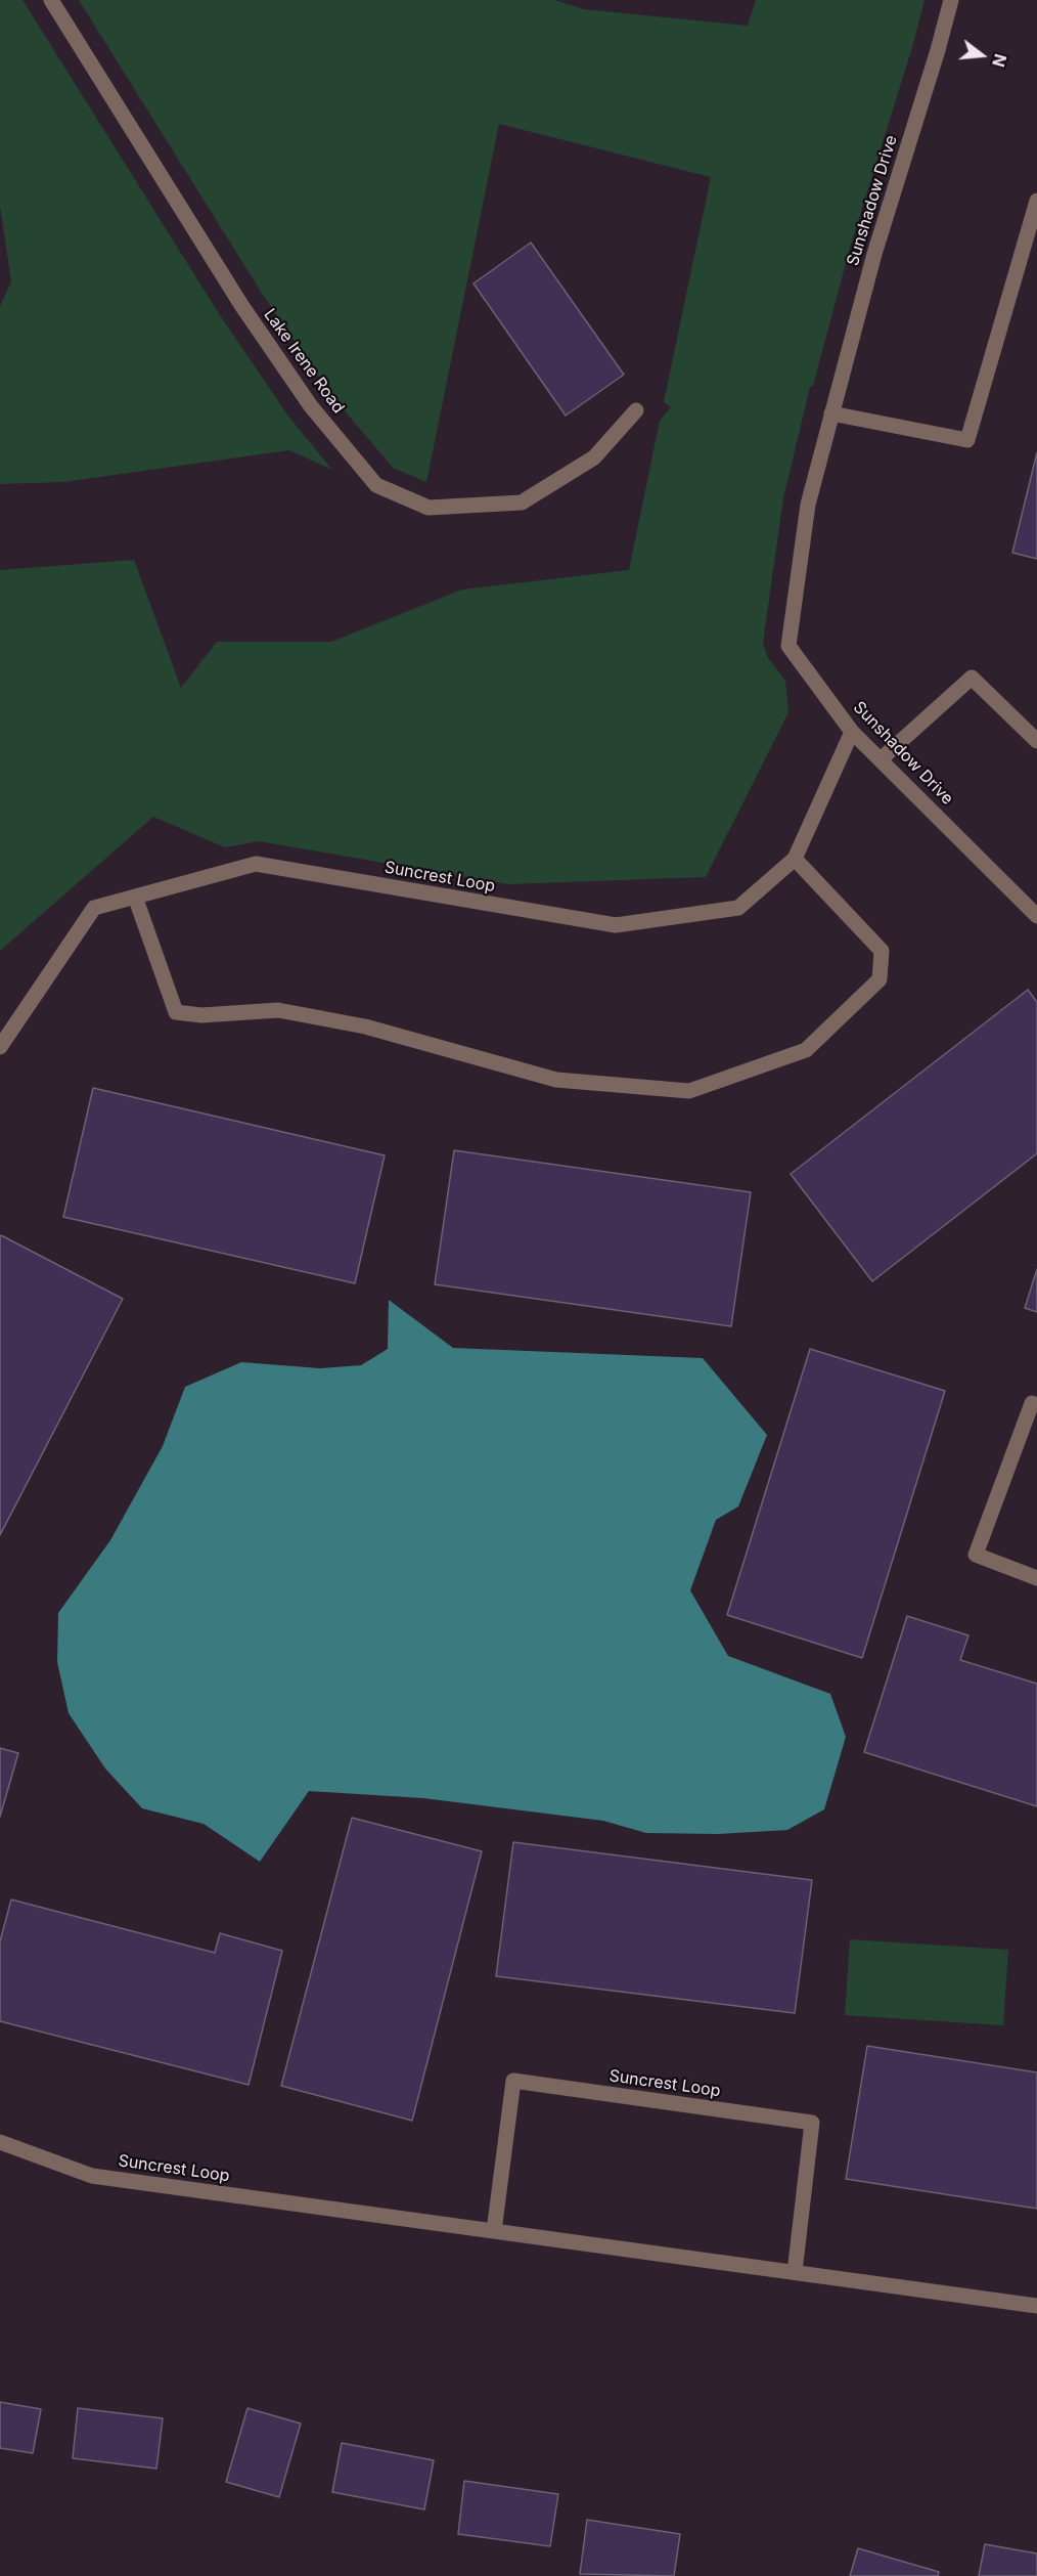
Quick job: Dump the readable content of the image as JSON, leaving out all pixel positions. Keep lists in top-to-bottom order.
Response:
{
  "streets": {
    "street": ["Sunshadow Drive", "Lake Irene Road", "Suncrest Loop"]
  },
  "crossings": [
    ["Sunshadow Drive", "Suncrest Loop"]
  ],
  "north": "right"
}
